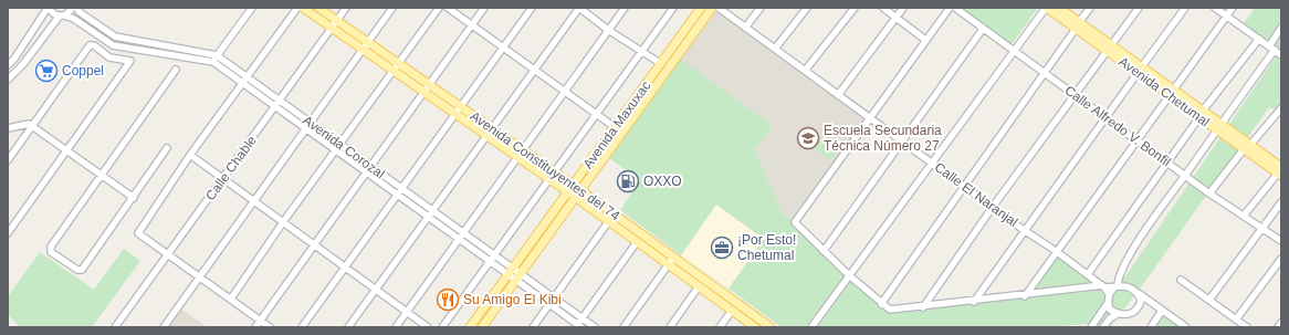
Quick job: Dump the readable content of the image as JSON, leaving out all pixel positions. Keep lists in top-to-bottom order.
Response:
{
  "streets": {
    "main road": ["Avenida Chetumal", "Avenida Maxuxac", "Avenida Constituyentes del 74"],
    "street": [
      "Calle Alfredo V. Bonfil",
      "Avenida Corozal",
      "Calle Chable",
      "Calle El Naranjal"
    ]
  },
  "crossings": [
    ["Avenida Maxuxac", "Avenida Corozal"],
    ["Avenida Maxuxac", "Avenida Constituyentes del 74"],
    ["Avenida Corozal", "Calle Chable"],
    ["Avenida Constituyentes del 74", "Calle Chable"]
  ],
  "places": {
    "supermarket": ["Coppel"],
    "school or university": ["Escuela Secundaria Técnica Número 27"],
    "fuel station": ["OXXO"],
    "office": ["¡Por Esto! Chetumal"],
    "restaurant": ["Su Amigo El Kibi"]
  }
}
